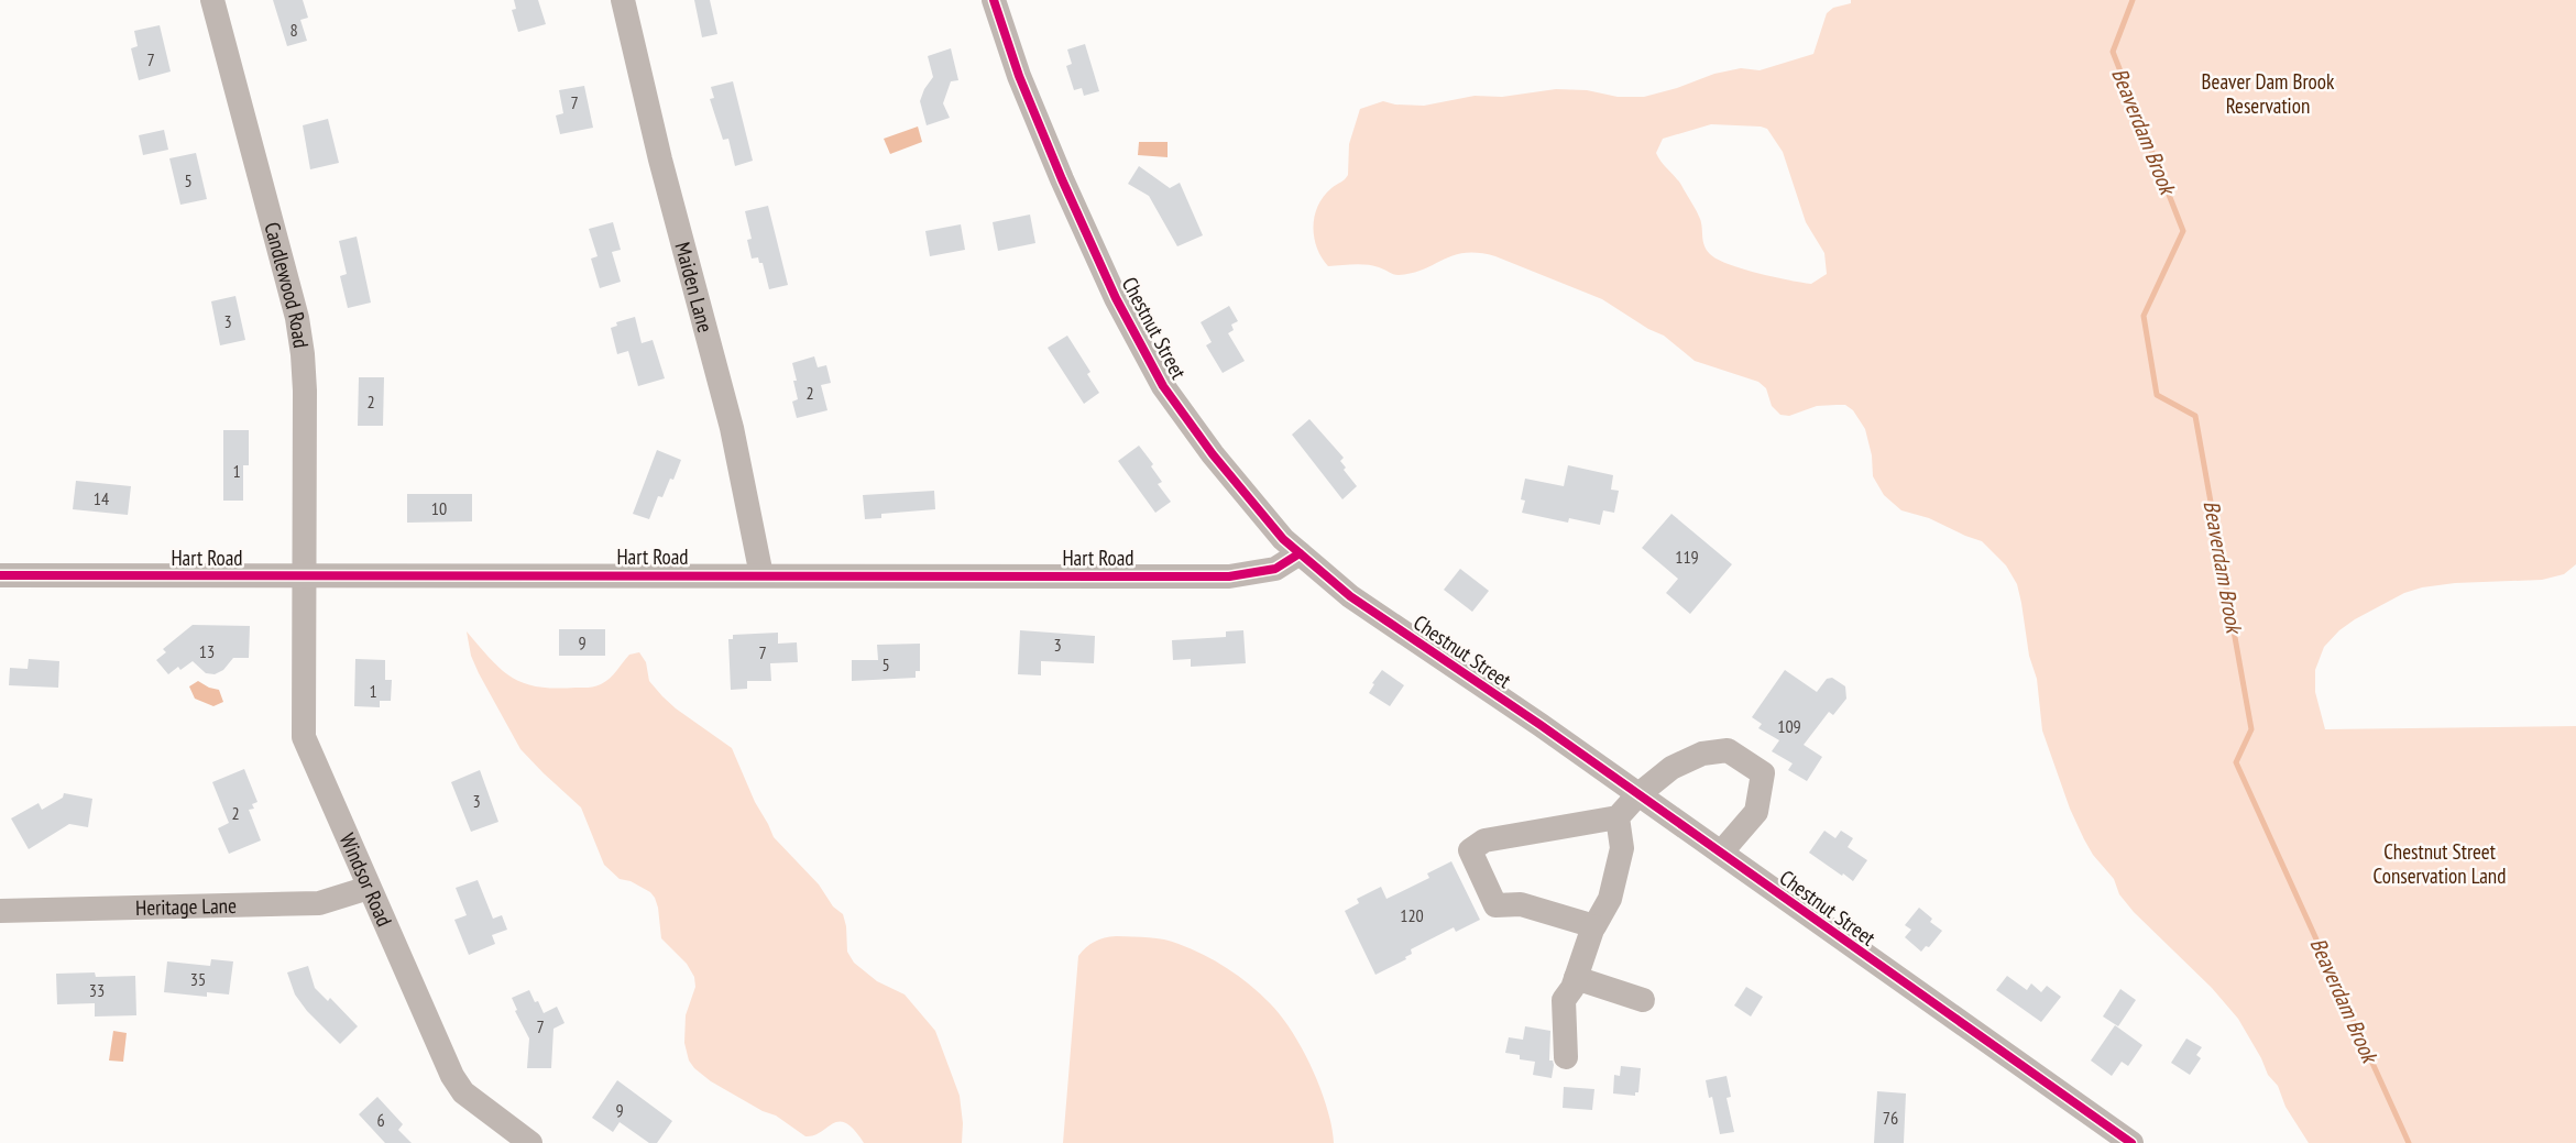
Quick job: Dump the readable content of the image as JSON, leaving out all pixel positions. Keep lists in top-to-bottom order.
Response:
{
  "streets": {
    "street": [
      "Candlewood Road",
      "Maiden Lane",
      "Chestnut Street",
      "Hart Road",
      "Windsor Road",
      "Heritage Lane"
    ]
  },
  "crossings": [
    ["Candlewood Road", "Hart Road"],
    ["Candlewood Road", "Windsor Road"],
    ["Maiden Lane", "Hart Road"],
    ["Chestnut Street", "Hart Road"],
    ["Hart Road", "Windsor Road"],
    ["Windsor Road", "Heritage Lane"]
  ],
  "water": ["Beaverdam Brook"],
  "parks": ["Beaver Dam Brook Reservation", "Chestnut Street Conservation Land"],
  "house_numbers": [
    "8",
    "7",
    "7",
    "5",
    "3",
    "2",
    "2",
    "1",
    "14",
    "10",
    "119",
    "9",
    "3",
    "13",
    "7",
    "5",
    "1",
    "109",
    "3",
    "2",
    "120",
    "35",
    "33",
    "7",
    "9",
    "76",
    "6"
  ]
}
